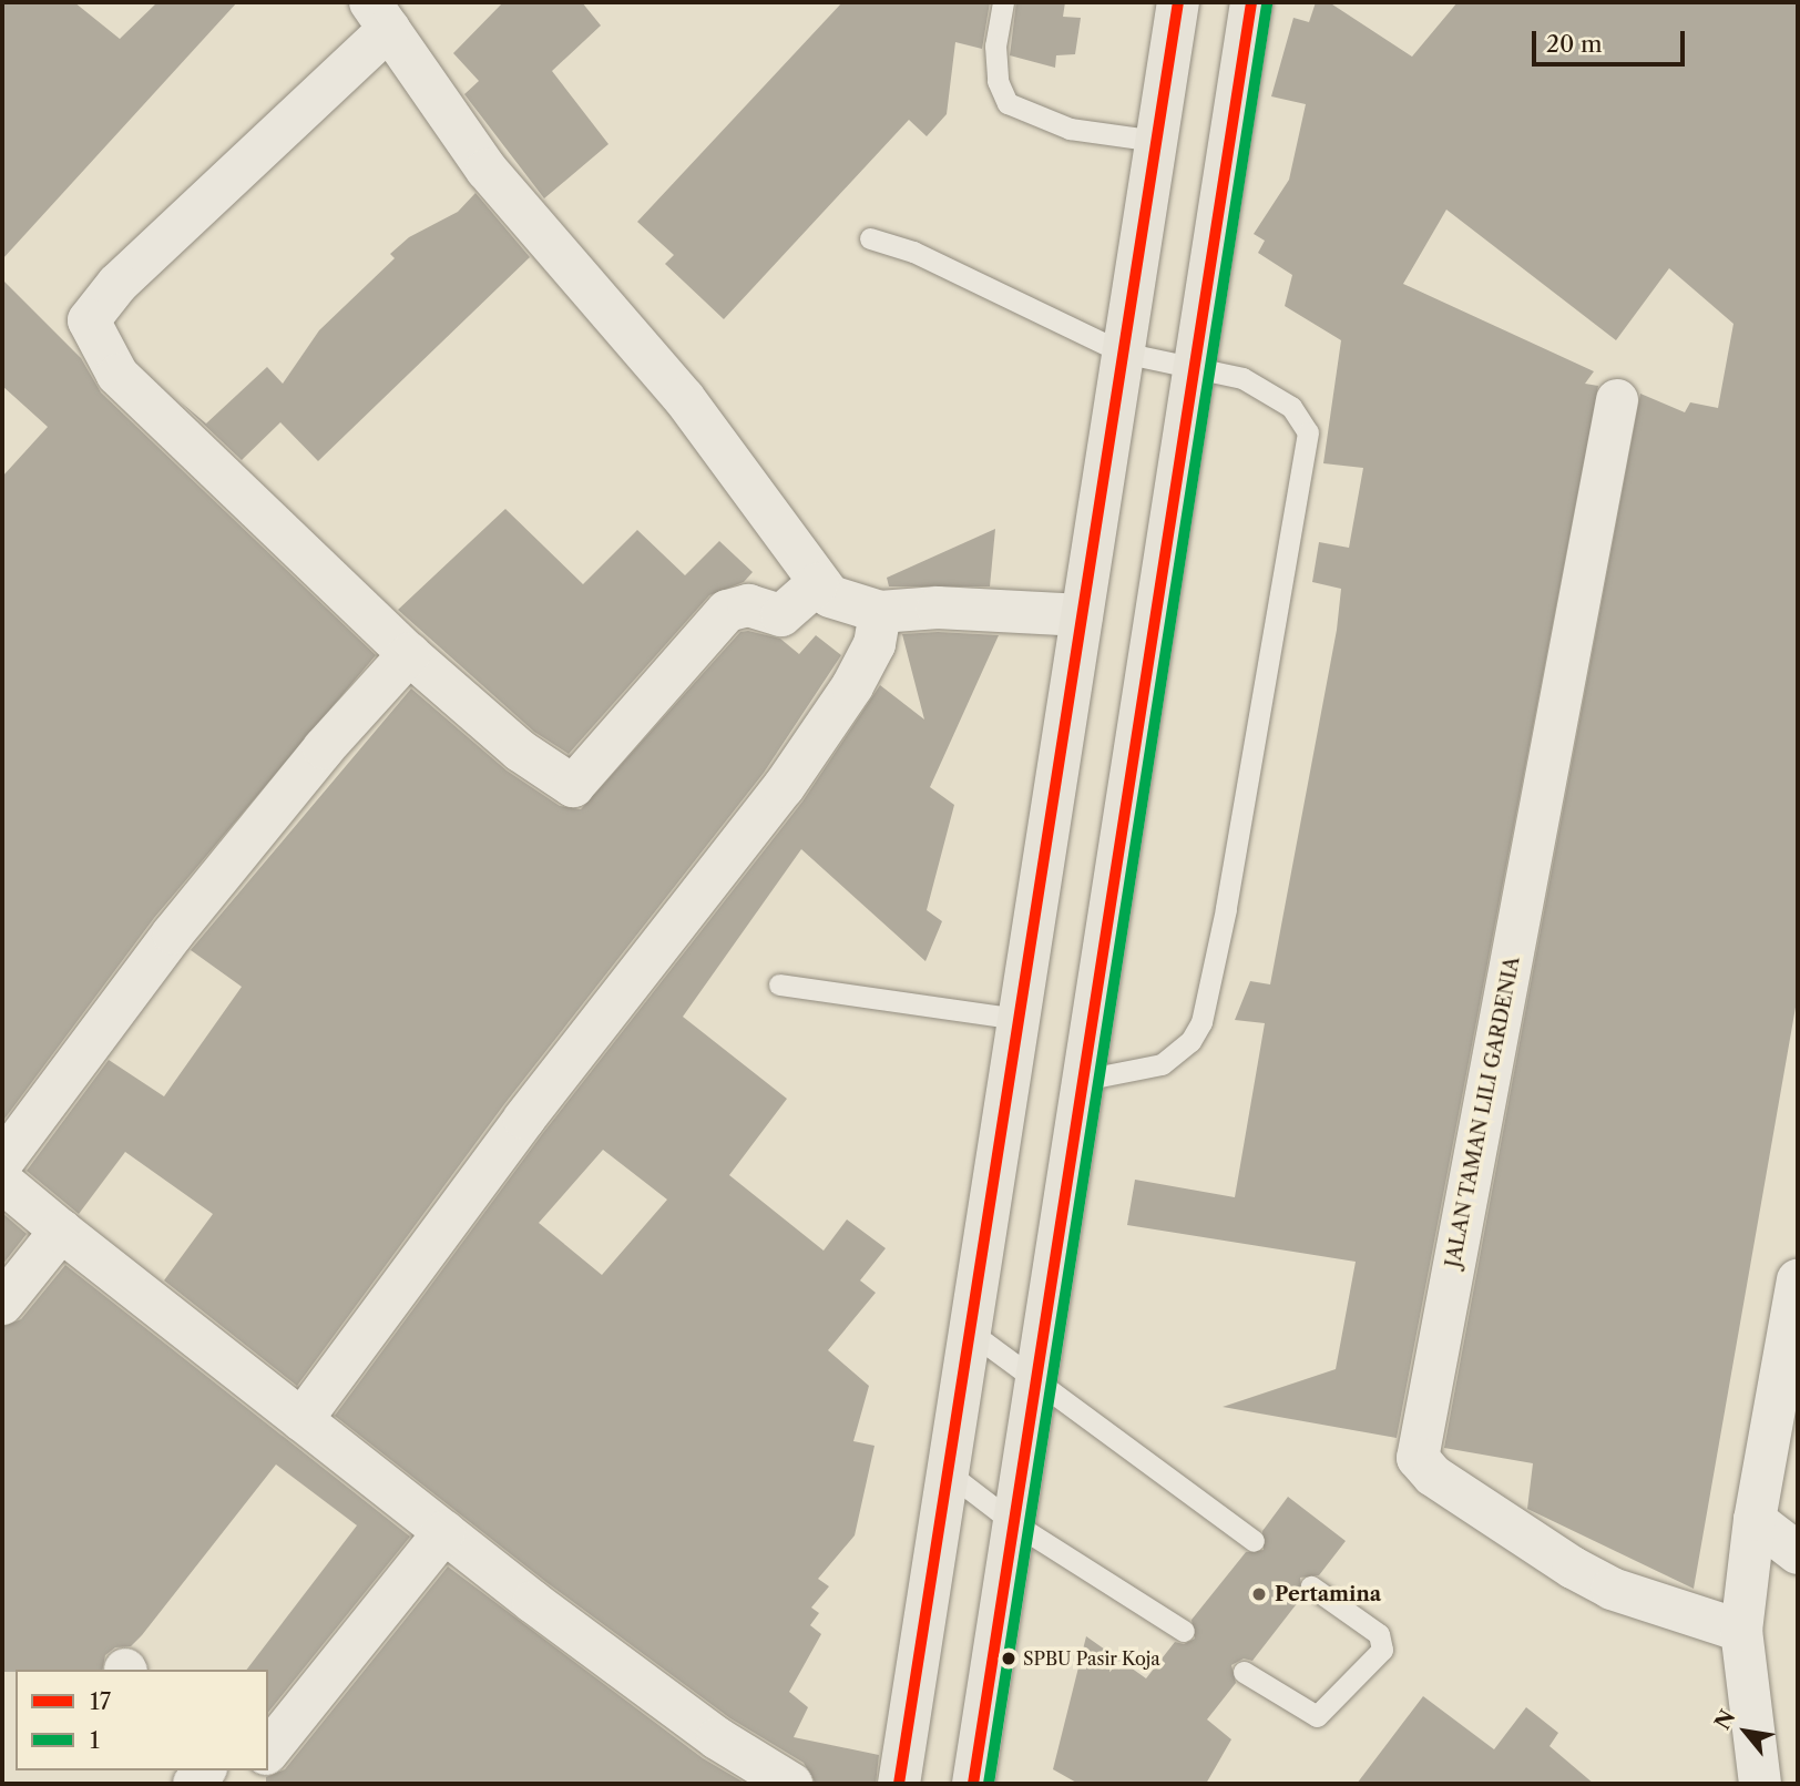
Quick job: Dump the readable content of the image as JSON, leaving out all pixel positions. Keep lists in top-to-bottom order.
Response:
{
  "streets": {
    "street": ["JALAN TAMAN LILI GARDENIA"]
  },
  "places": ["Pertamina", "SPBU Pasir Koja"],
  "lines": ["transit line 17", "transit line 1"],
  "legend": ["17", "1"],
  "scale_bar": "20 m",
  "north": "top left"
}
